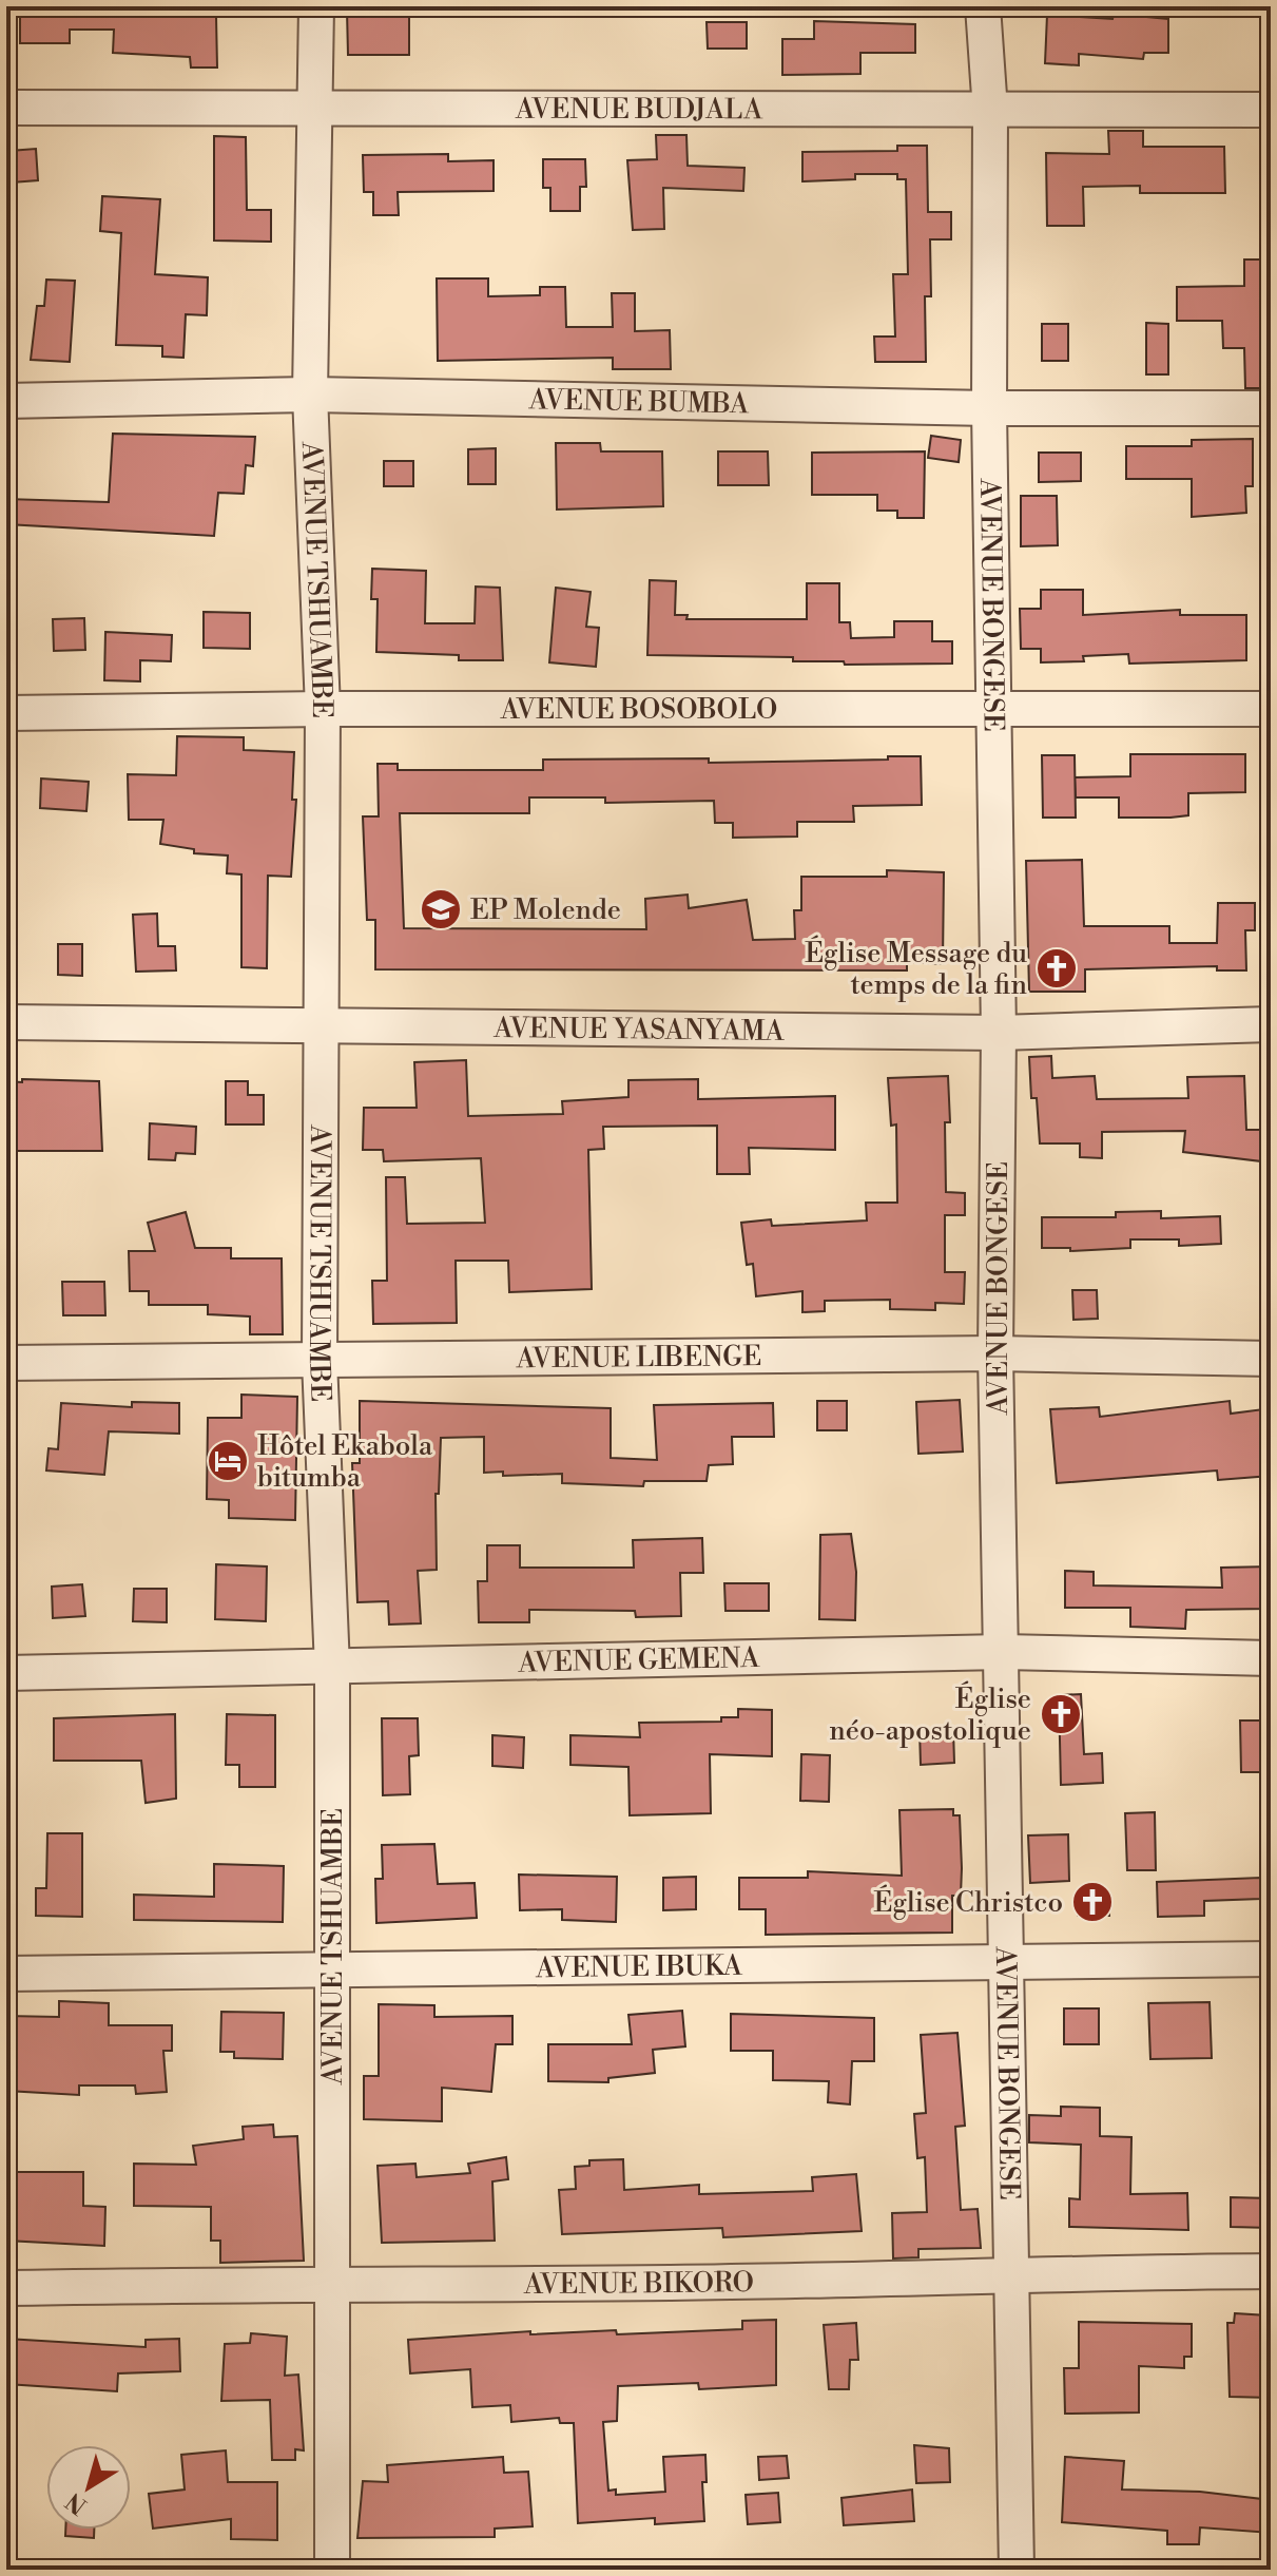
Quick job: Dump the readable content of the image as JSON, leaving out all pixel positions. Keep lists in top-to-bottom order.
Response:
{
  "streets": {
    "street": [
      "AVENUE BUDJALA",
      "AVENUE BUMBA",
      "AVENUE TSHUAMBE",
      "AVENUE BONGESE",
      "AVENUE BOSOBOLO",
      "AVENUE YASANYAMA",
      "AVENUE LIBENGE",
      "AVENUE GEMENA",
      "AVENUE IBUKA",
      "AVENUE BIKORO"
    ]
  },
  "crossings": [
    ["AVENUE BUDJALA", "AVENUE TSHUAMBE"],
    ["AVENUE BUDJALA", "AVENUE BONGESE"],
    ["AVENUE BUMBA", "AVENUE TSHUAMBE"],
    ["AVENUE BUMBA", "AVENUE BONGESE"],
    ["AVENUE TSHUAMBE", "AVENUE BOSOBOLO"],
    ["AVENUE TSHUAMBE", "AVENUE YASANYAMA"],
    ["AVENUE TSHUAMBE", "AVENUE LIBENGE"],
    ["AVENUE TSHUAMBE", "AVENUE GEMENA"],
    ["AVENUE TSHUAMBE", "AVENUE IBUKA"],
    ["AVENUE TSHUAMBE", "AVENUE BIKORO"],
    ["AVENUE BONGESE", "AVENUE BOSOBOLO"],
    ["AVENUE BONGESE", "AVENUE YASANYAMA"],
    ["AVENUE BONGESE", "AVENUE LIBENGE"],
    ["AVENUE BONGESE", "AVENUE GEMENA"],
    ["AVENUE BONGESE", "AVENUE IBUKA"],
    ["AVENUE BONGESE", "AVENUE BIKORO"]
  ],
  "places": {
    "school or university": ["EP Molende"],
    "church": ["Église Message du temps de la fin", "Église néo-apostolique", "Église Christco"],
    "hotel": ["Hôtel Ekabola bitumba"]
  },
  "north": "bottom left"
}
